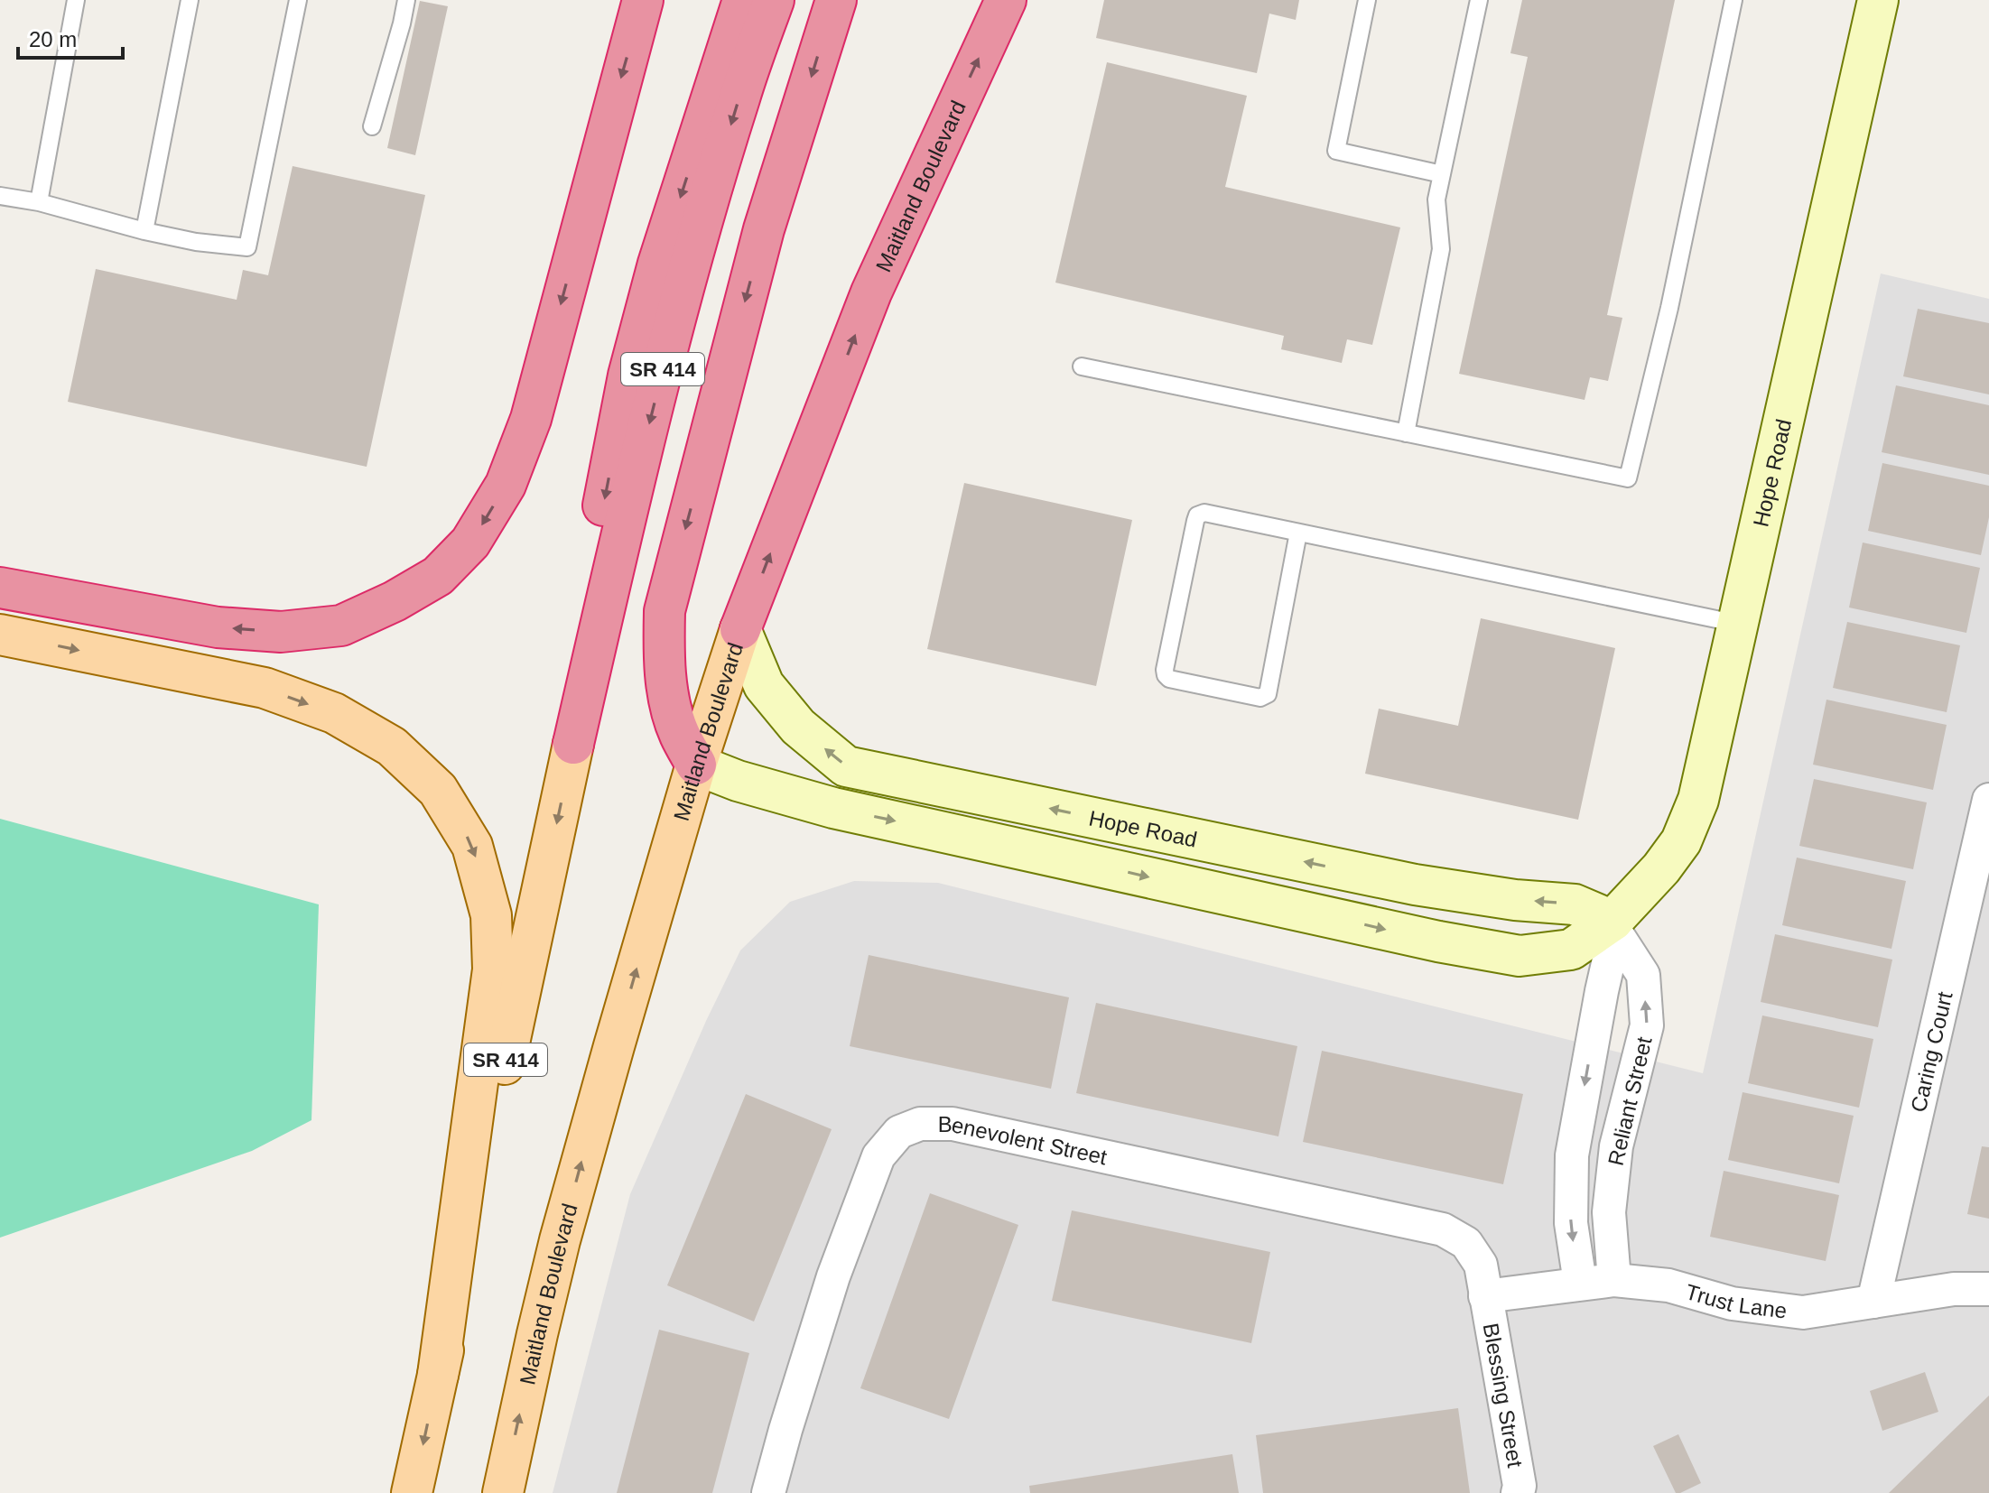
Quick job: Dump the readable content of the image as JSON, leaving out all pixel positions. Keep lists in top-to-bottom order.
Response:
{
  "streets": {
    "highway": ["Maitland Boulevard", "SR 414"],
    "main road": ["Hope Road"],
    "street": [
      "Caring Court",
      "Reliant Street",
      "Benevolent Street",
      "Trust Lane",
      "Blessing Street"
    ]
  },
  "crossings": [
    ["Maitland Boulevard", "Hope Road"],
    ["Hope Road", "Reliant Street"],
    ["Caring Court", "Trust Lane"],
    ["Reliant Street", "Trust Lane"],
    ["Benevolent Street", "Trust Lane"],
    ["Benevolent Street", "Blessing Street"],
    ["Trust Lane", "Blessing Street"]
  ],
  "scale_bar": "20 m"
}
